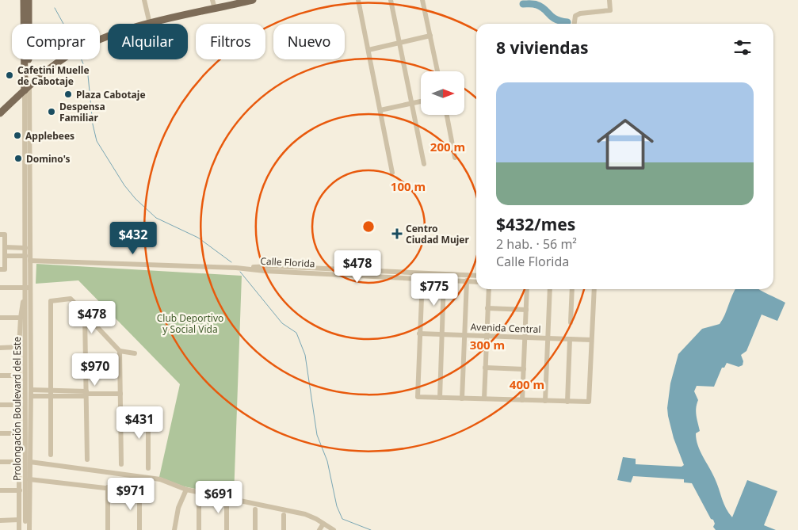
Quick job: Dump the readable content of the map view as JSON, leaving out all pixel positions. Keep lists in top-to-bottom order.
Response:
{
  "streets": {
    "street": ["Calle Florida", "Avenida Central", "Prolongación Boulevard del Este"]
  },
  "crossings": [
    ["Calle Florida", "Prolongación Boulevard del Este"]
  ],
  "parks": ["Club Deportivo y Social Vida"],
  "places": {
    "other": [
      "Cafetini Muelle de Cabotaje",
      "Plaza Cabotaje",
      "Despensa Familiar",
      "Applebees",
      "Domino's"
    ],
    "health": ["Centro Ciudad Mujer"]
  },
  "north": "right",
  "page": {
    "chip": [
      "Comprar",
      "Alquilar",
      "Filtros",
      "Nuevo"
    ],
    "heading": "8 viviendas",
    "list": [
      {
        "name": "$432/mes",
        "note": "2 hab. · 56 m² · Calle Florida"
      }
    ],
    "price": [
      "$432",
      "$478",
      "$775",
      "$478",
      "$970",
      "$431",
      "$971",
      "$691"
    ]
  },
  "rings": [
    "200 m",
    "100 m",
    "300 m",
    "400 m"
  ]
}
